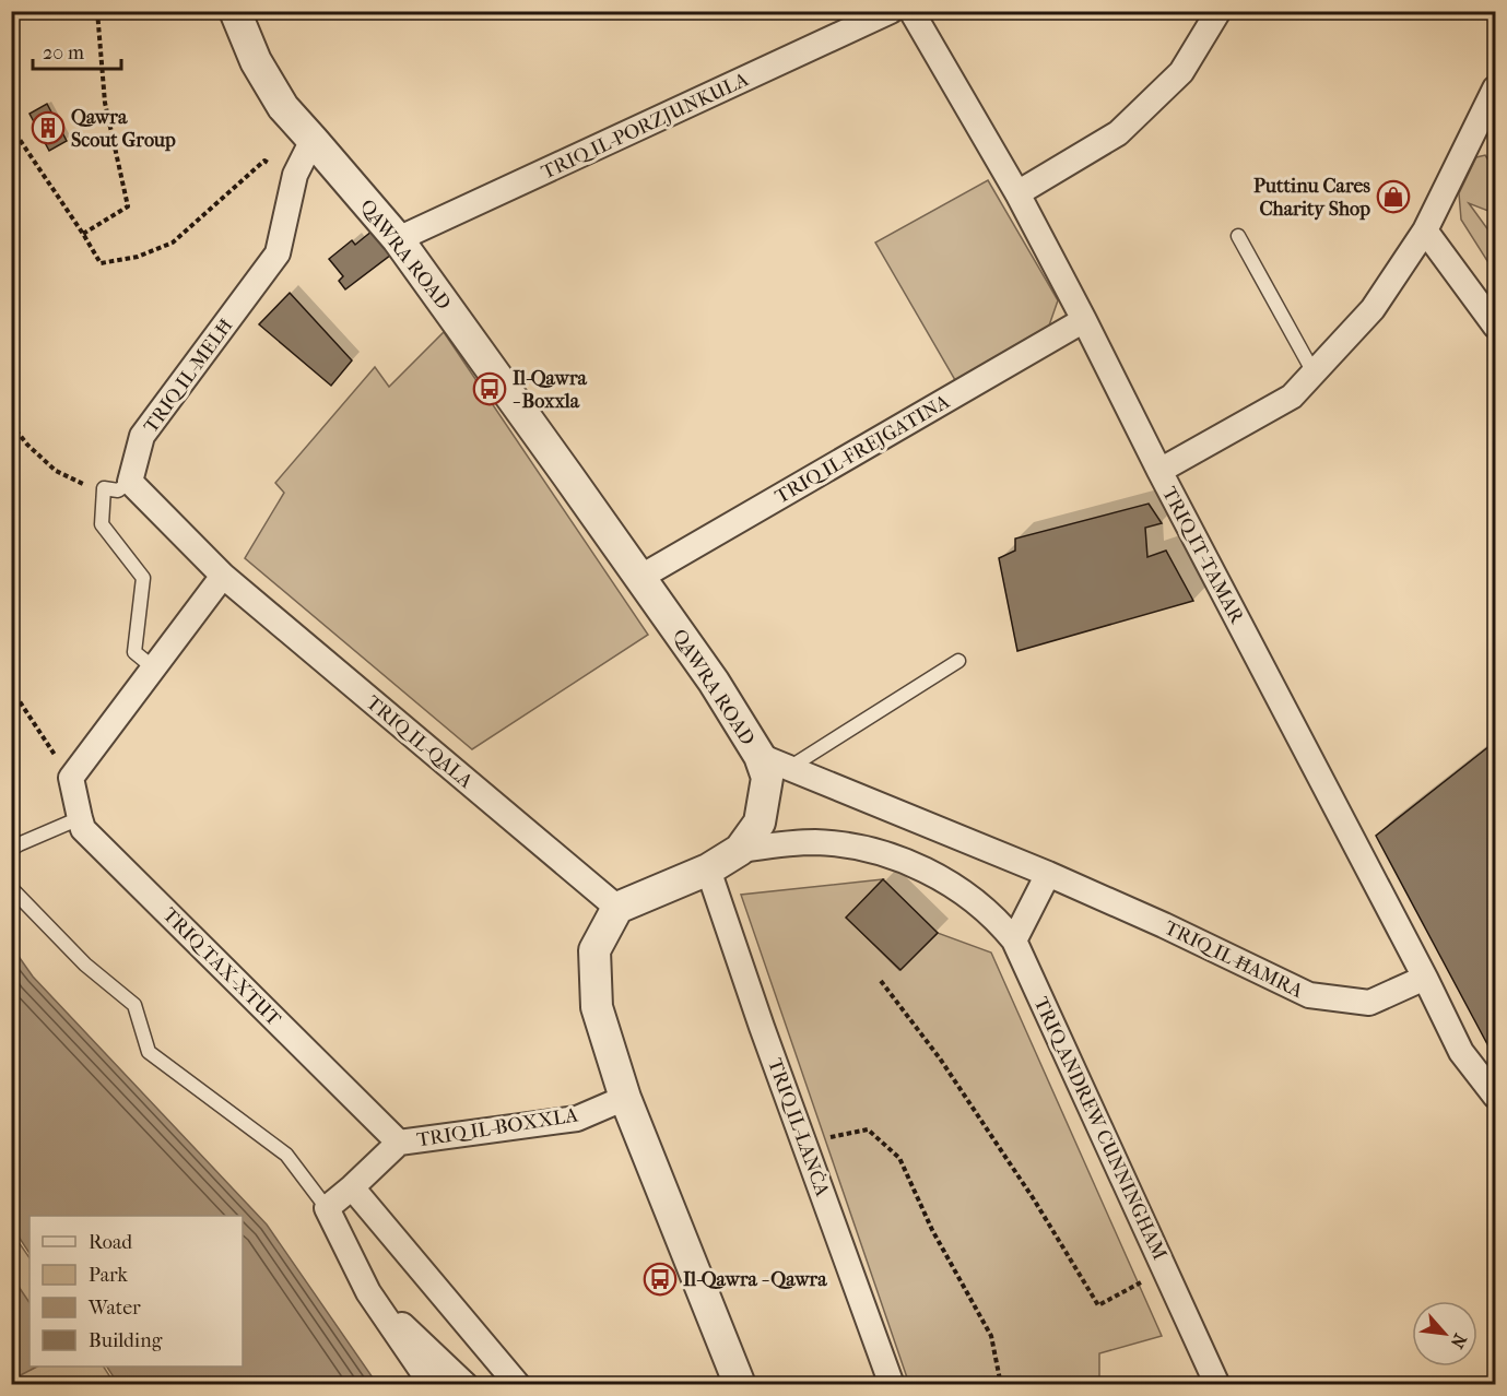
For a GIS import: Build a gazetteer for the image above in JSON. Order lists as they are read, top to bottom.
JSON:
{
  "streets": {
    "street": [
      "TRIQ IL-PORZJUNKULA",
      "QAWRA ROAD",
      "TRIQ IL-MELĦ",
      "TRIQ IL-FREJGATINA",
      "TRIQ IT-TAMAR",
      "TRIQ IL-QALA",
      "TRIQ IL-ĦAMRA",
      "TRIQ TAX-XTUT",
      "TRIQ IL-BOXXLA",
      "TRIQ IL-LANĊA",
      "TRIQ ANDREW CUNNINGHAM"
    ]
  },
  "crossings": [
    ["TRIQ IL-PORZJUNKULA", "QAWRA ROAD"],
    ["QAWRA ROAD", "TRIQ IL-MELĦ"],
    ["QAWRA ROAD", "TRIQ IL-FREJGATINA"],
    ["QAWRA ROAD", "TRIQ IL-QALA"],
    ["QAWRA ROAD", "TRIQ IL-ĦAMRA"],
    ["QAWRA ROAD", "TRIQ IL-LANĊA"],
    ["QAWRA ROAD", "TRIQ ANDREW CUNNINGHAM"],
    ["TRIQ IL-FREJGATINA", "TRIQ IT-TAMAR"],
    ["TRIQ IT-TAMAR", "TRIQ IL-ĦAMRA"],
    ["TRIQ TAX-XTUT", "TRIQ IL-BOXXLA"]
  ],
  "places": {
    "building": ["Qawra Scout Group"],
    "shop": ["Puttinu Cares Charity Shop"],
    "bus stop": ["Il-Qawra - Boxxla", "Il-Qawra - Qawra"]
  },
  "legend": [
    "Road",
    "Park",
    "Water",
    "Building"
  ],
  "scale_bar": "20 m",
  "north": "bottom right"
}
